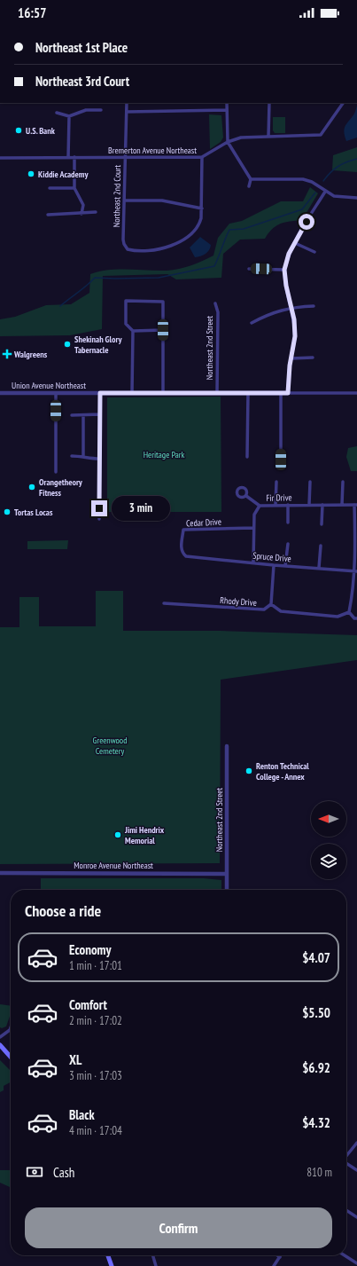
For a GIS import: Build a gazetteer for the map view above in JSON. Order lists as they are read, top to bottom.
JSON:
{
  "streets": {
    "street": [
      "Bremerton Avenue Northeast",
      "Northeast 2nd Court",
      "Northeast 2nd Street",
      "Union Avenue Northeast",
      "Fir Drive",
      "Cedar Drive",
      "Spruce Drive",
      "Rhody Drive",
      "Monroe Avenue Northeast"
    ]
  },
  "crossings": [
    ["Bremerton Avenue Northeast", "Northeast 2nd Court"],
    ["Northeast 2nd Street", "Union Avenue Northeast"],
    ["Northeast 2nd Street", "Monroe Avenue Northeast"],
    ["Fir Drive", "Cedar Drive"],
    ["Fir Drive", "Spruce Drive"],
    ["Cedar Drive", "Spruce Drive"]
  ],
  "parks": ["Heritage Park", "Greenwood Cemetery"],
  "places": {
    "other": [
      "U.S. Bank",
      "Kiddie Academy",
      "Shekinah Glory Tabernacle",
      "Orangetheory Fitness",
      "Tortas Locas",
      "Renton Technical College - Annex",
      "Jimi Hendrix Memorial"
    ],
    "health": ["Walgreens"]
  },
  "north": "left",
  "page": {
    "status": "16:57",
    "banner": ["Northeast 1st Place", "Northeast 3rd Court"],
    "bubble": "3 min",
    "heading": "Choose a ride",
    "list": [
      {
        "name": "Economy",
        "note": "1 min · 17:01",
        "value": "$4.07"
      },
      {
        "name": "Comfort",
        "note": "2 min · 17:02",
        "value": "$5.50"
      },
      {
        "name": "XL",
        "note": "3 min · 17:03",
        "value": "$6.92"
      },
      {
        "name": "Black",
        "note": "4 min · 17:04",
        "value": "$4.32"
      }
    ],
    "pay": ["Cash", "810 m"],
    "buttons": "Confirm"
  }
}
